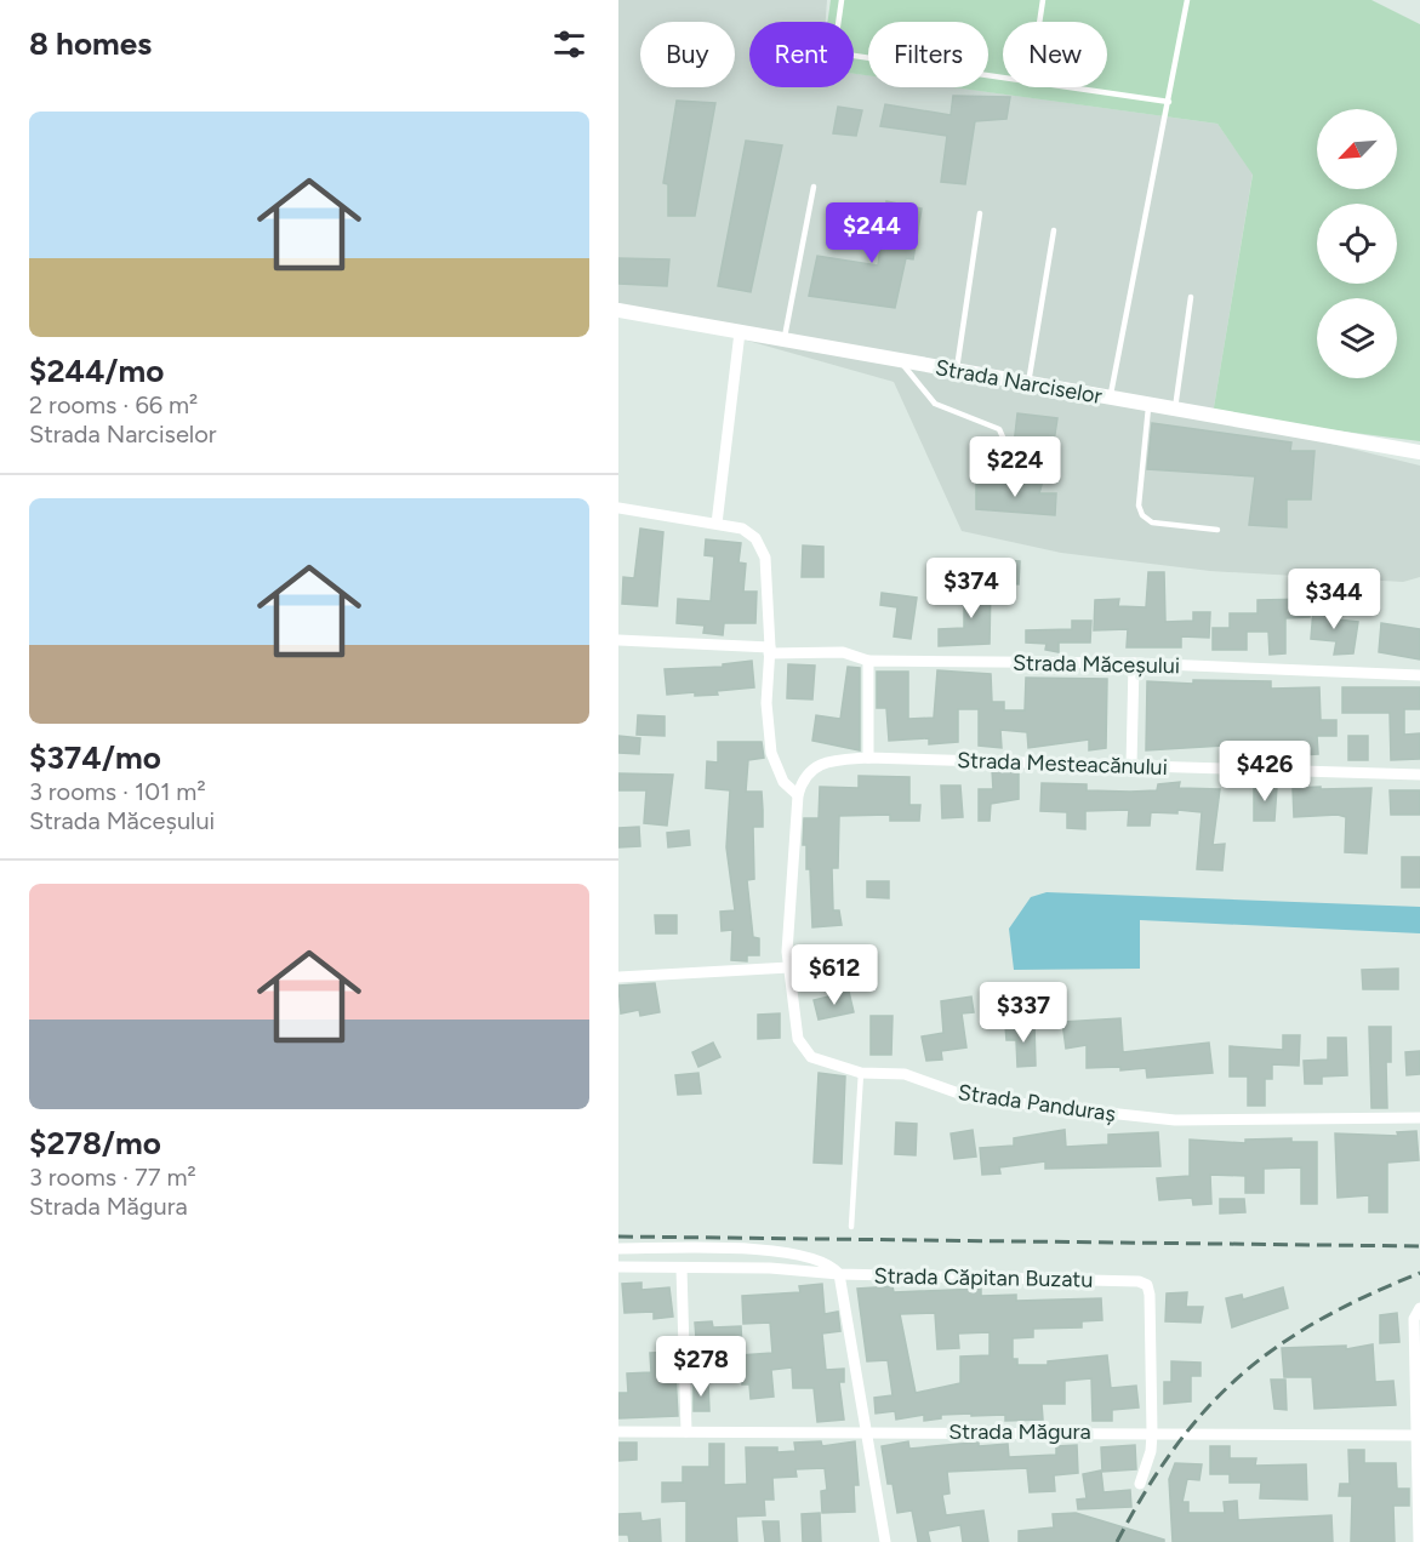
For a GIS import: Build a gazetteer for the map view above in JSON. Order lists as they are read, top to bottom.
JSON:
{
  "streets": {
    "main road": ["Strada Narciselor"],
    "street": [
      "Strada Măceșului",
      "Strada Mesteacănului",
      "Strada Panduraș",
      "Strada Căpitan Buzatu",
      "Strada Măgura"
    ]
  },
  "crossings": [
    ["Strada Mesteacănului", "Strada Panduraș"],
    ["Strada Căpitan Buzatu", "Strada Măgura"]
  ],
  "north": "bottom left",
  "page": {
    "heading": "8 homes",
    "chip": [
      "Buy",
      "Rent",
      "Filters",
      "New"
    ],
    "list": [
      {
        "name": "$244/mo",
        "note": "2 rooms · 66 m² · Strada Narciselor"
      },
      {
        "name": "$374/mo",
        "note": "3 rooms · 101 m² · Strada Măceșului"
      },
      {
        "name": "$278/mo",
        "note": "3 rooms · 77 m² · Strada Măgura"
      }
    ],
    "price": [
      "$244",
      "$224",
      "$374",
      "$344",
      "$426",
      "$612",
      "$337",
      "$278"
    ]
  }
}
